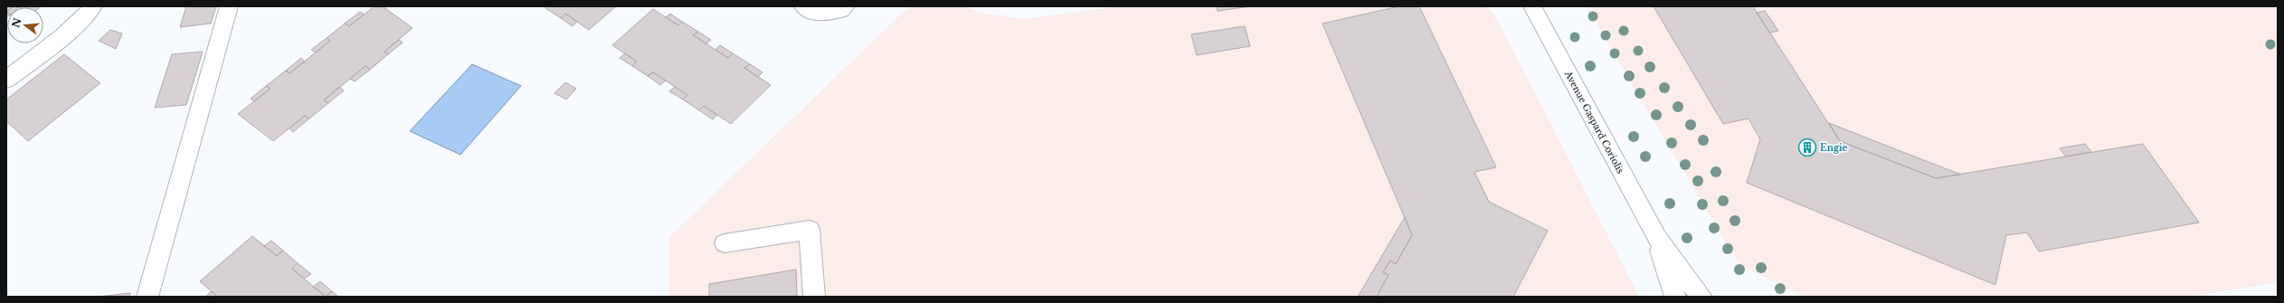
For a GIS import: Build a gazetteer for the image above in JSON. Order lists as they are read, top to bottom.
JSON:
{
  "streets": {
    "street": ["Avenue Gaspard Coriolis"]
  },
  "places": {
    "building": ["Engie"]
  },
  "north": "left"
}
